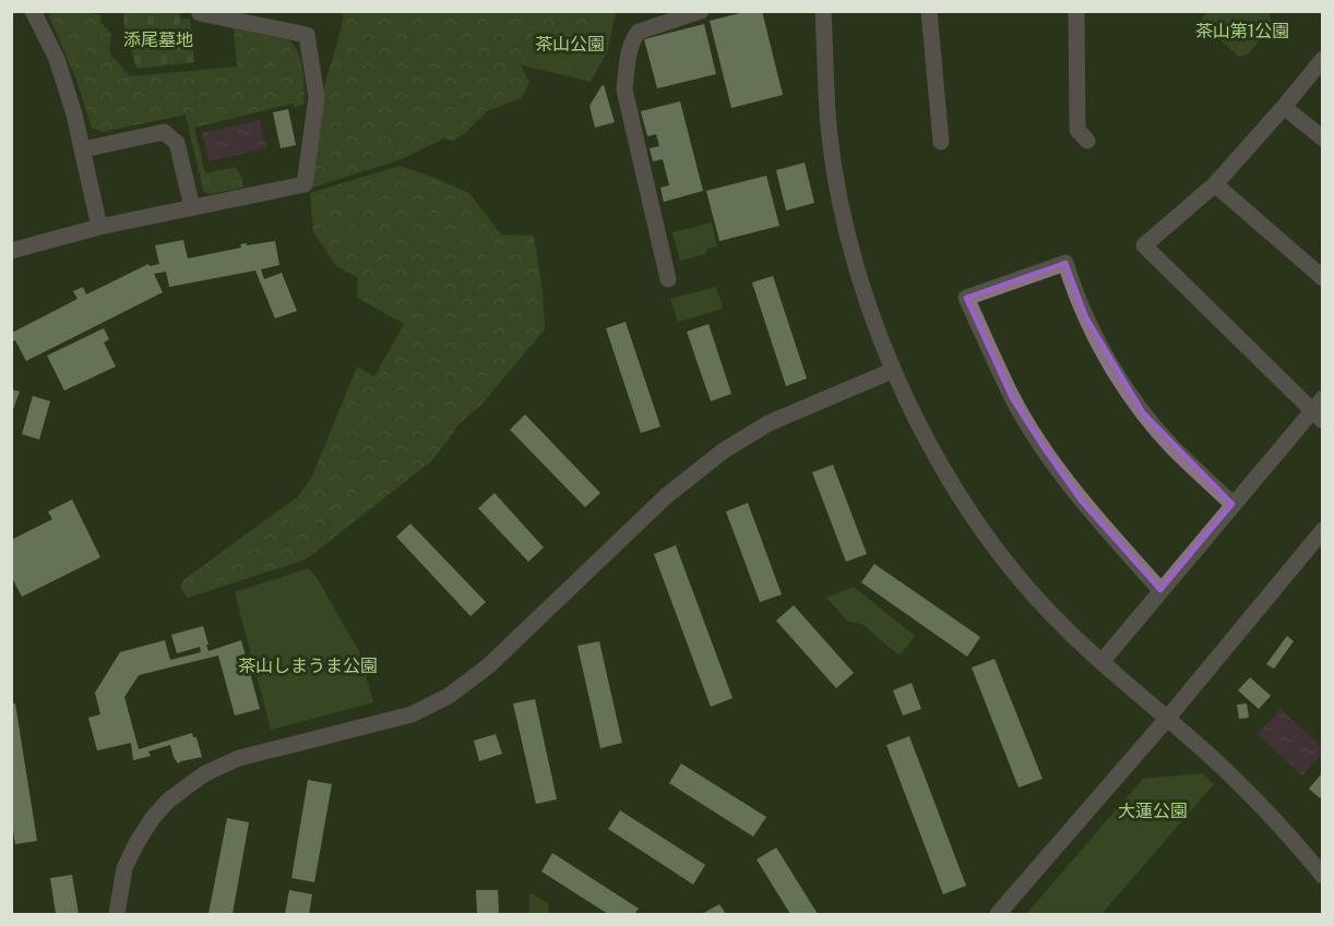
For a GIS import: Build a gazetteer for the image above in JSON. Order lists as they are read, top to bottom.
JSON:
{
  "parks": [
    "茶山第1公園",
    "添尾墓地",
    "茶山公園",
    "茶山しまうま公園",
    "大蓮公園"
  ]
}
